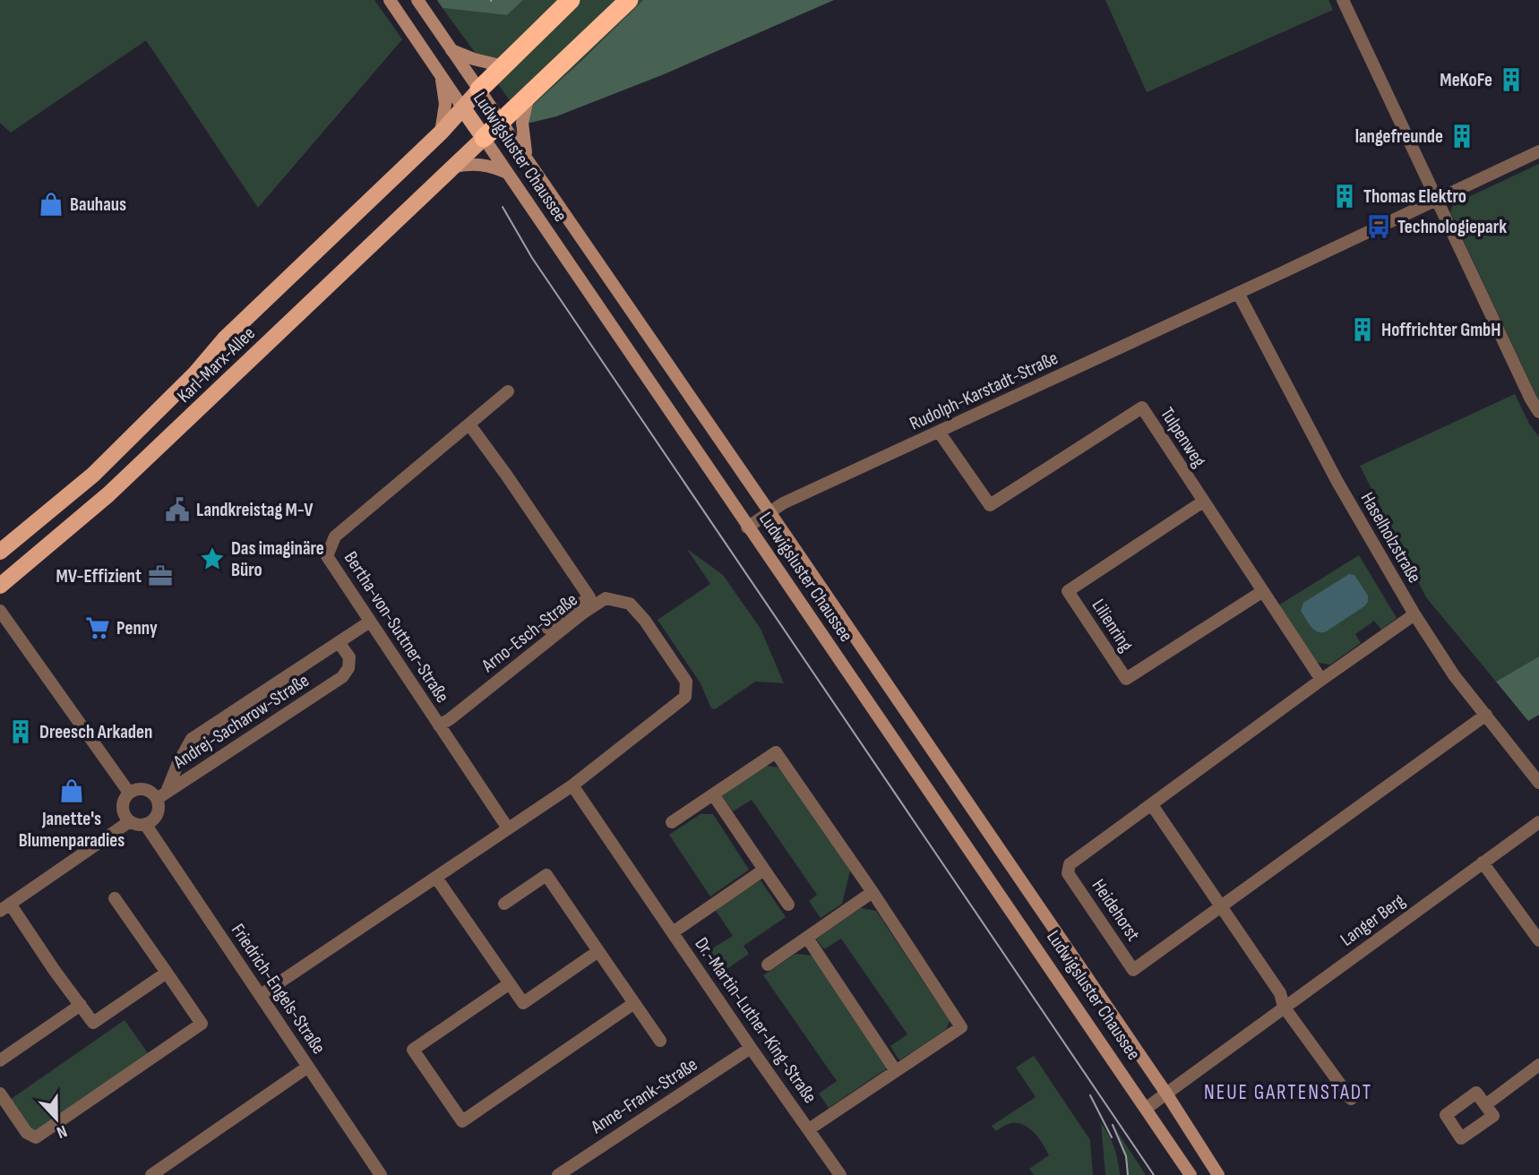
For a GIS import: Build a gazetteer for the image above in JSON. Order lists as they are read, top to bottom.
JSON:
{
  "streets": {
    "main road": ["Ludwigsluster Chaussee", "Karl-Marx-Allee"],
    "street": [
      "Rudolph-Karstadt-Straße",
      "Tulpenweg",
      "Haselholzstraße",
      "Lilienring",
      "Bertha-von-Suttner-Straße",
      "Arno-Esch-Straße",
      "Andrej-Sacharow-Straße",
      "Heidehorst",
      "Langer Berg",
      "Friedrich-Engels-Straße",
      "Dr.-Martin-Luther-King-Straße",
      "Anne-Frank-Straße"
    ]
  },
  "crossings": [
    ["Ludwigsluster Chaussee", "Karl-Marx-Allee"],
    ["Ludwigsluster Chaussee", "Rudolph-Karstadt-Straße"],
    ["Ludwigsluster Chaussee", "Langer Berg"],
    ["Rudolph-Karstadt-Straße", "Tulpenweg"],
    ["Rudolph-Karstadt-Straße", "Haselholzstraße"],
    ["Tulpenweg", "Lilienring"],
    ["Tulpenweg", "Heidehorst"],
    ["Haselholzstraße", "Heidehorst"],
    ["Bertha-von-Suttner-Straße", "Arno-Esch-Straße"],
    ["Bertha-von-Suttner-Straße", "Andrej-Sacharow-Straße"],
    ["Arno-Esch-Straße", "Friedrich-Engels-Straße"],
    ["Arno-Esch-Straße", "Dr.-Martin-Luther-King-Straße"],
    ["Andrej-Sacharow-Straße", "Friedrich-Engels-Straße"],
    ["Dr.-Martin-Luther-King-Straße", "Anne-Frank-Straße"]
  ],
  "districts": ["NEUE GARTENSTADT"],
  "places": {
    "building": [
      "MeKoFe",
      "langefreunde",
      "Thomas Elektro",
      "Hoffrichter GmbH",
      "Dreesch Arkaden"
    ],
    "shop": ["Bauhaus", "Janette's Blumenparadies"],
    "bus stop": ["Technologiepark"],
    "public building": ["Landkreistag M-V"],
    "place": ["Das imaginäre Büro"],
    "office": ["MV-Effizient"],
    "supermarket": ["Penny"]
  },
  "north": "bottom"
}
